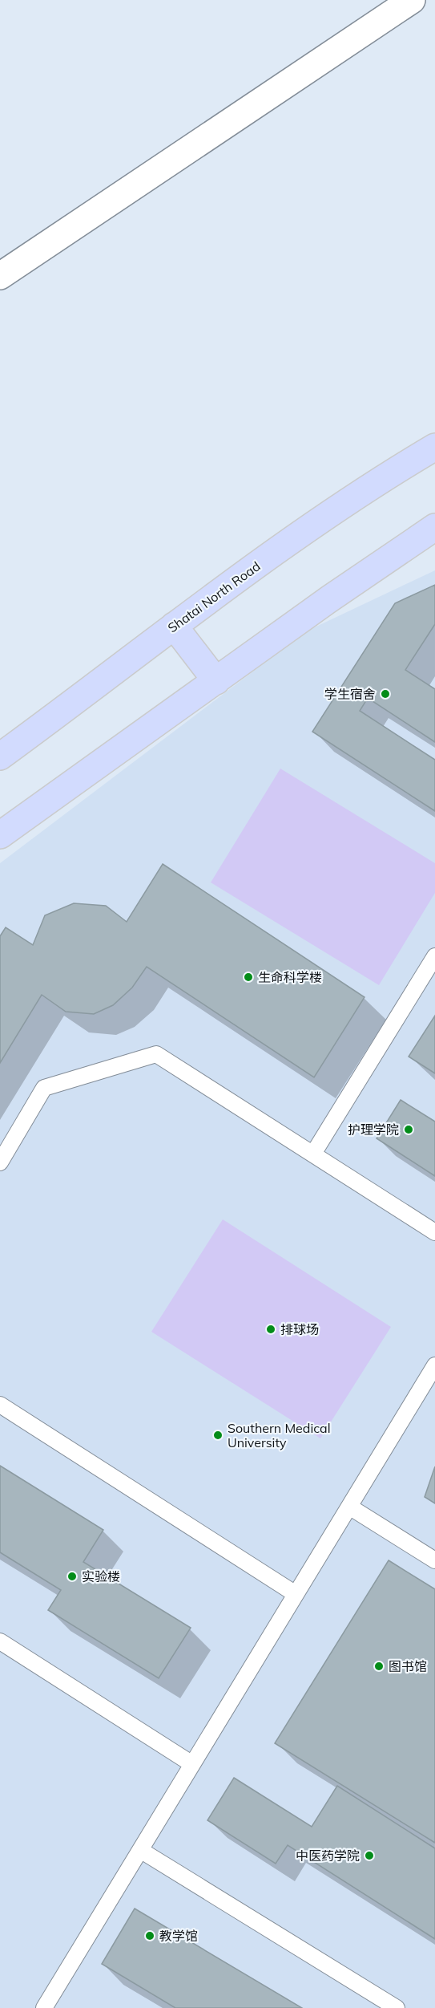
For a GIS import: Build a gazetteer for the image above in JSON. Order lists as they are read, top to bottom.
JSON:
{
  "streets": {
    "main road": ["Shatai North Road"]
  },
  "places": [
    "学生宿舍",
    "生命科学楼",
    "护理学院",
    "排球场",
    "Southern Medical University",
    "实验楼",
    "图书馆",
    "中医药学院",
    "教学馆"
  ]
}
